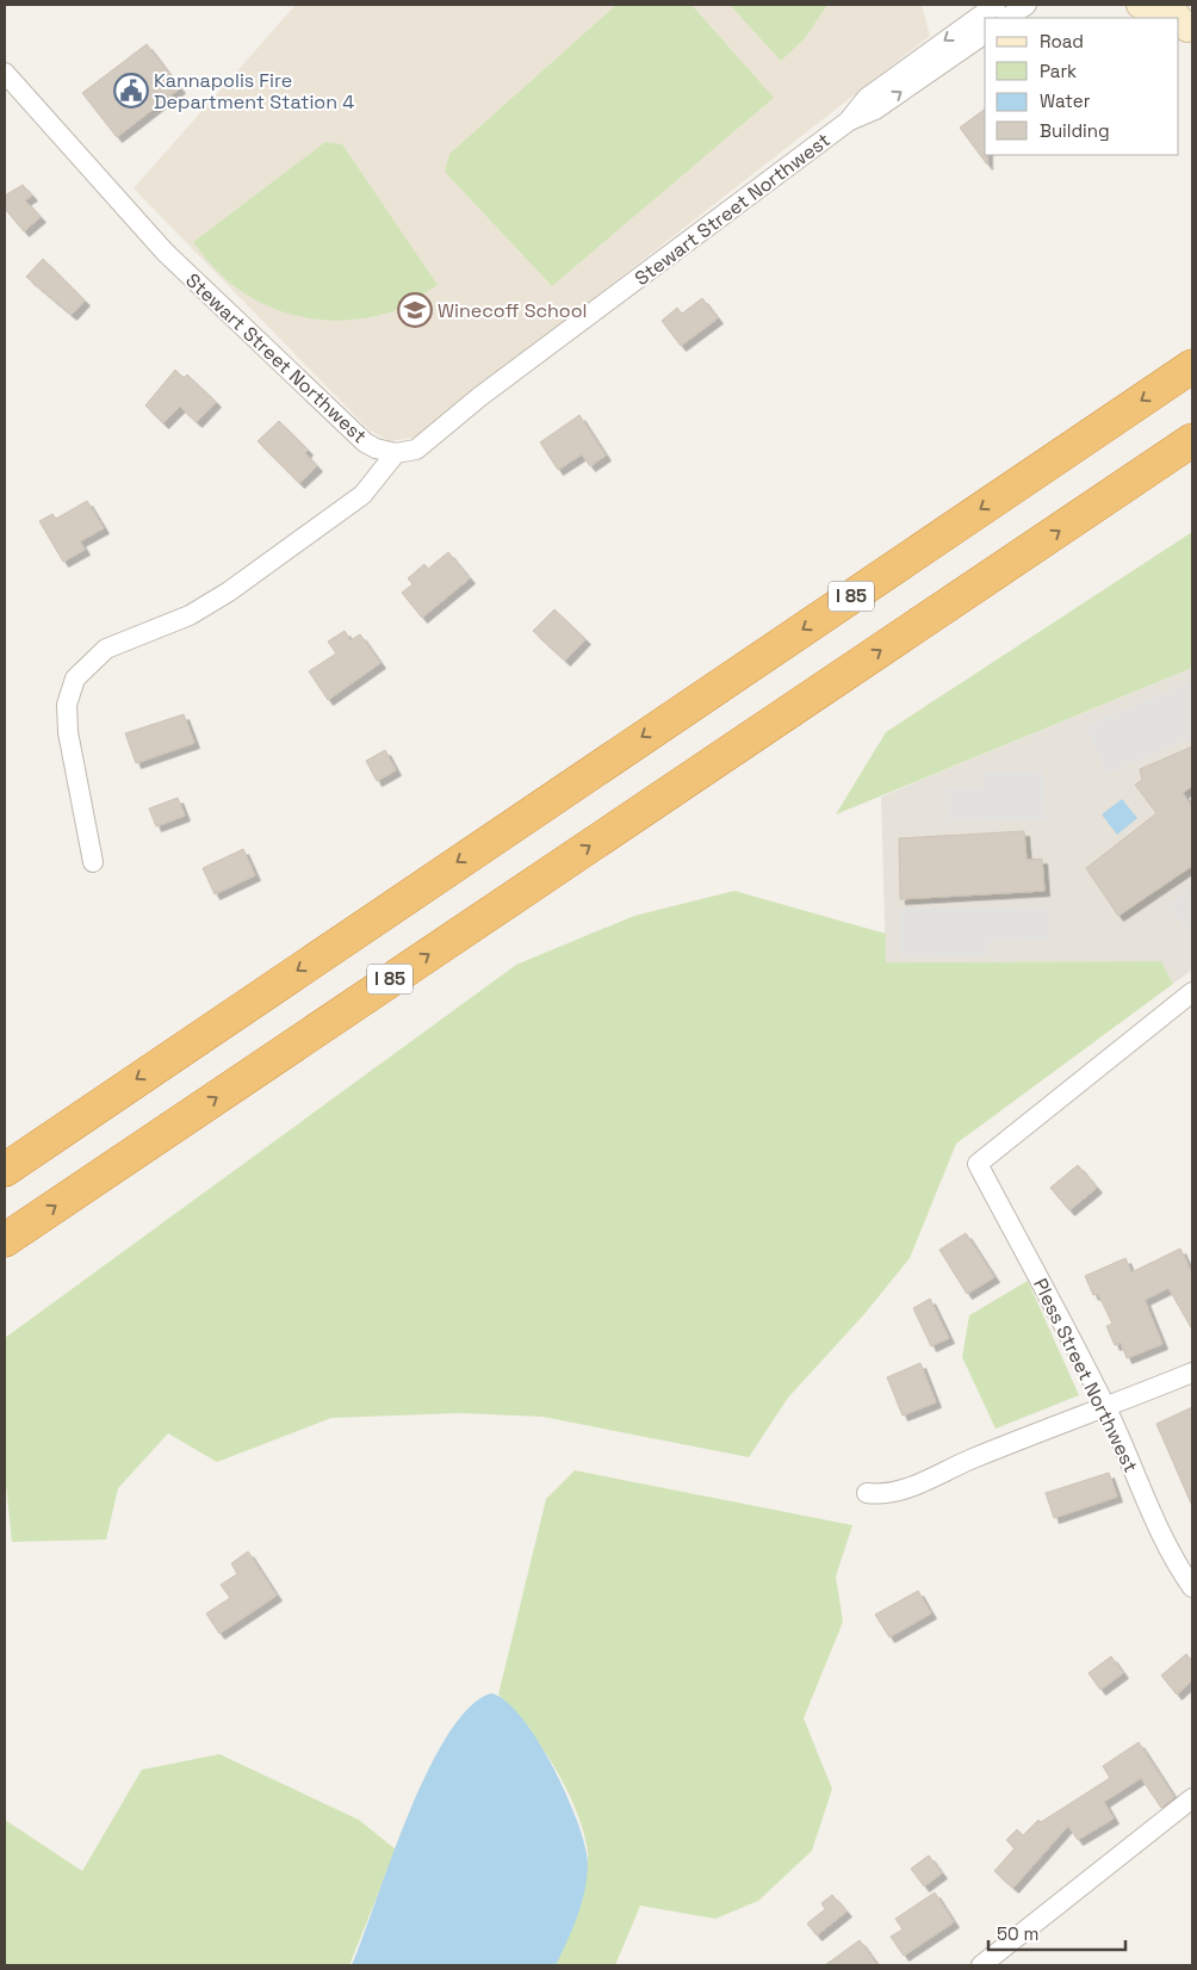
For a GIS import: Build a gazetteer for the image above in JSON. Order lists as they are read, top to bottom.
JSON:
{
  "streets": {
    "highway": ["I 85"],
    "street": ["Stewart Street Northwest", "Pless Street Northwest"]
  },
  "places": {
    "public building": ["Kannapolis Fire Department Station 4"],
    "school or university": ["Winecoff School"]
  },
  "legend": [
    "Road",
    "Park",
    "Water",
    "Building"
  ],
  "scale_bar": "50 m"
}
